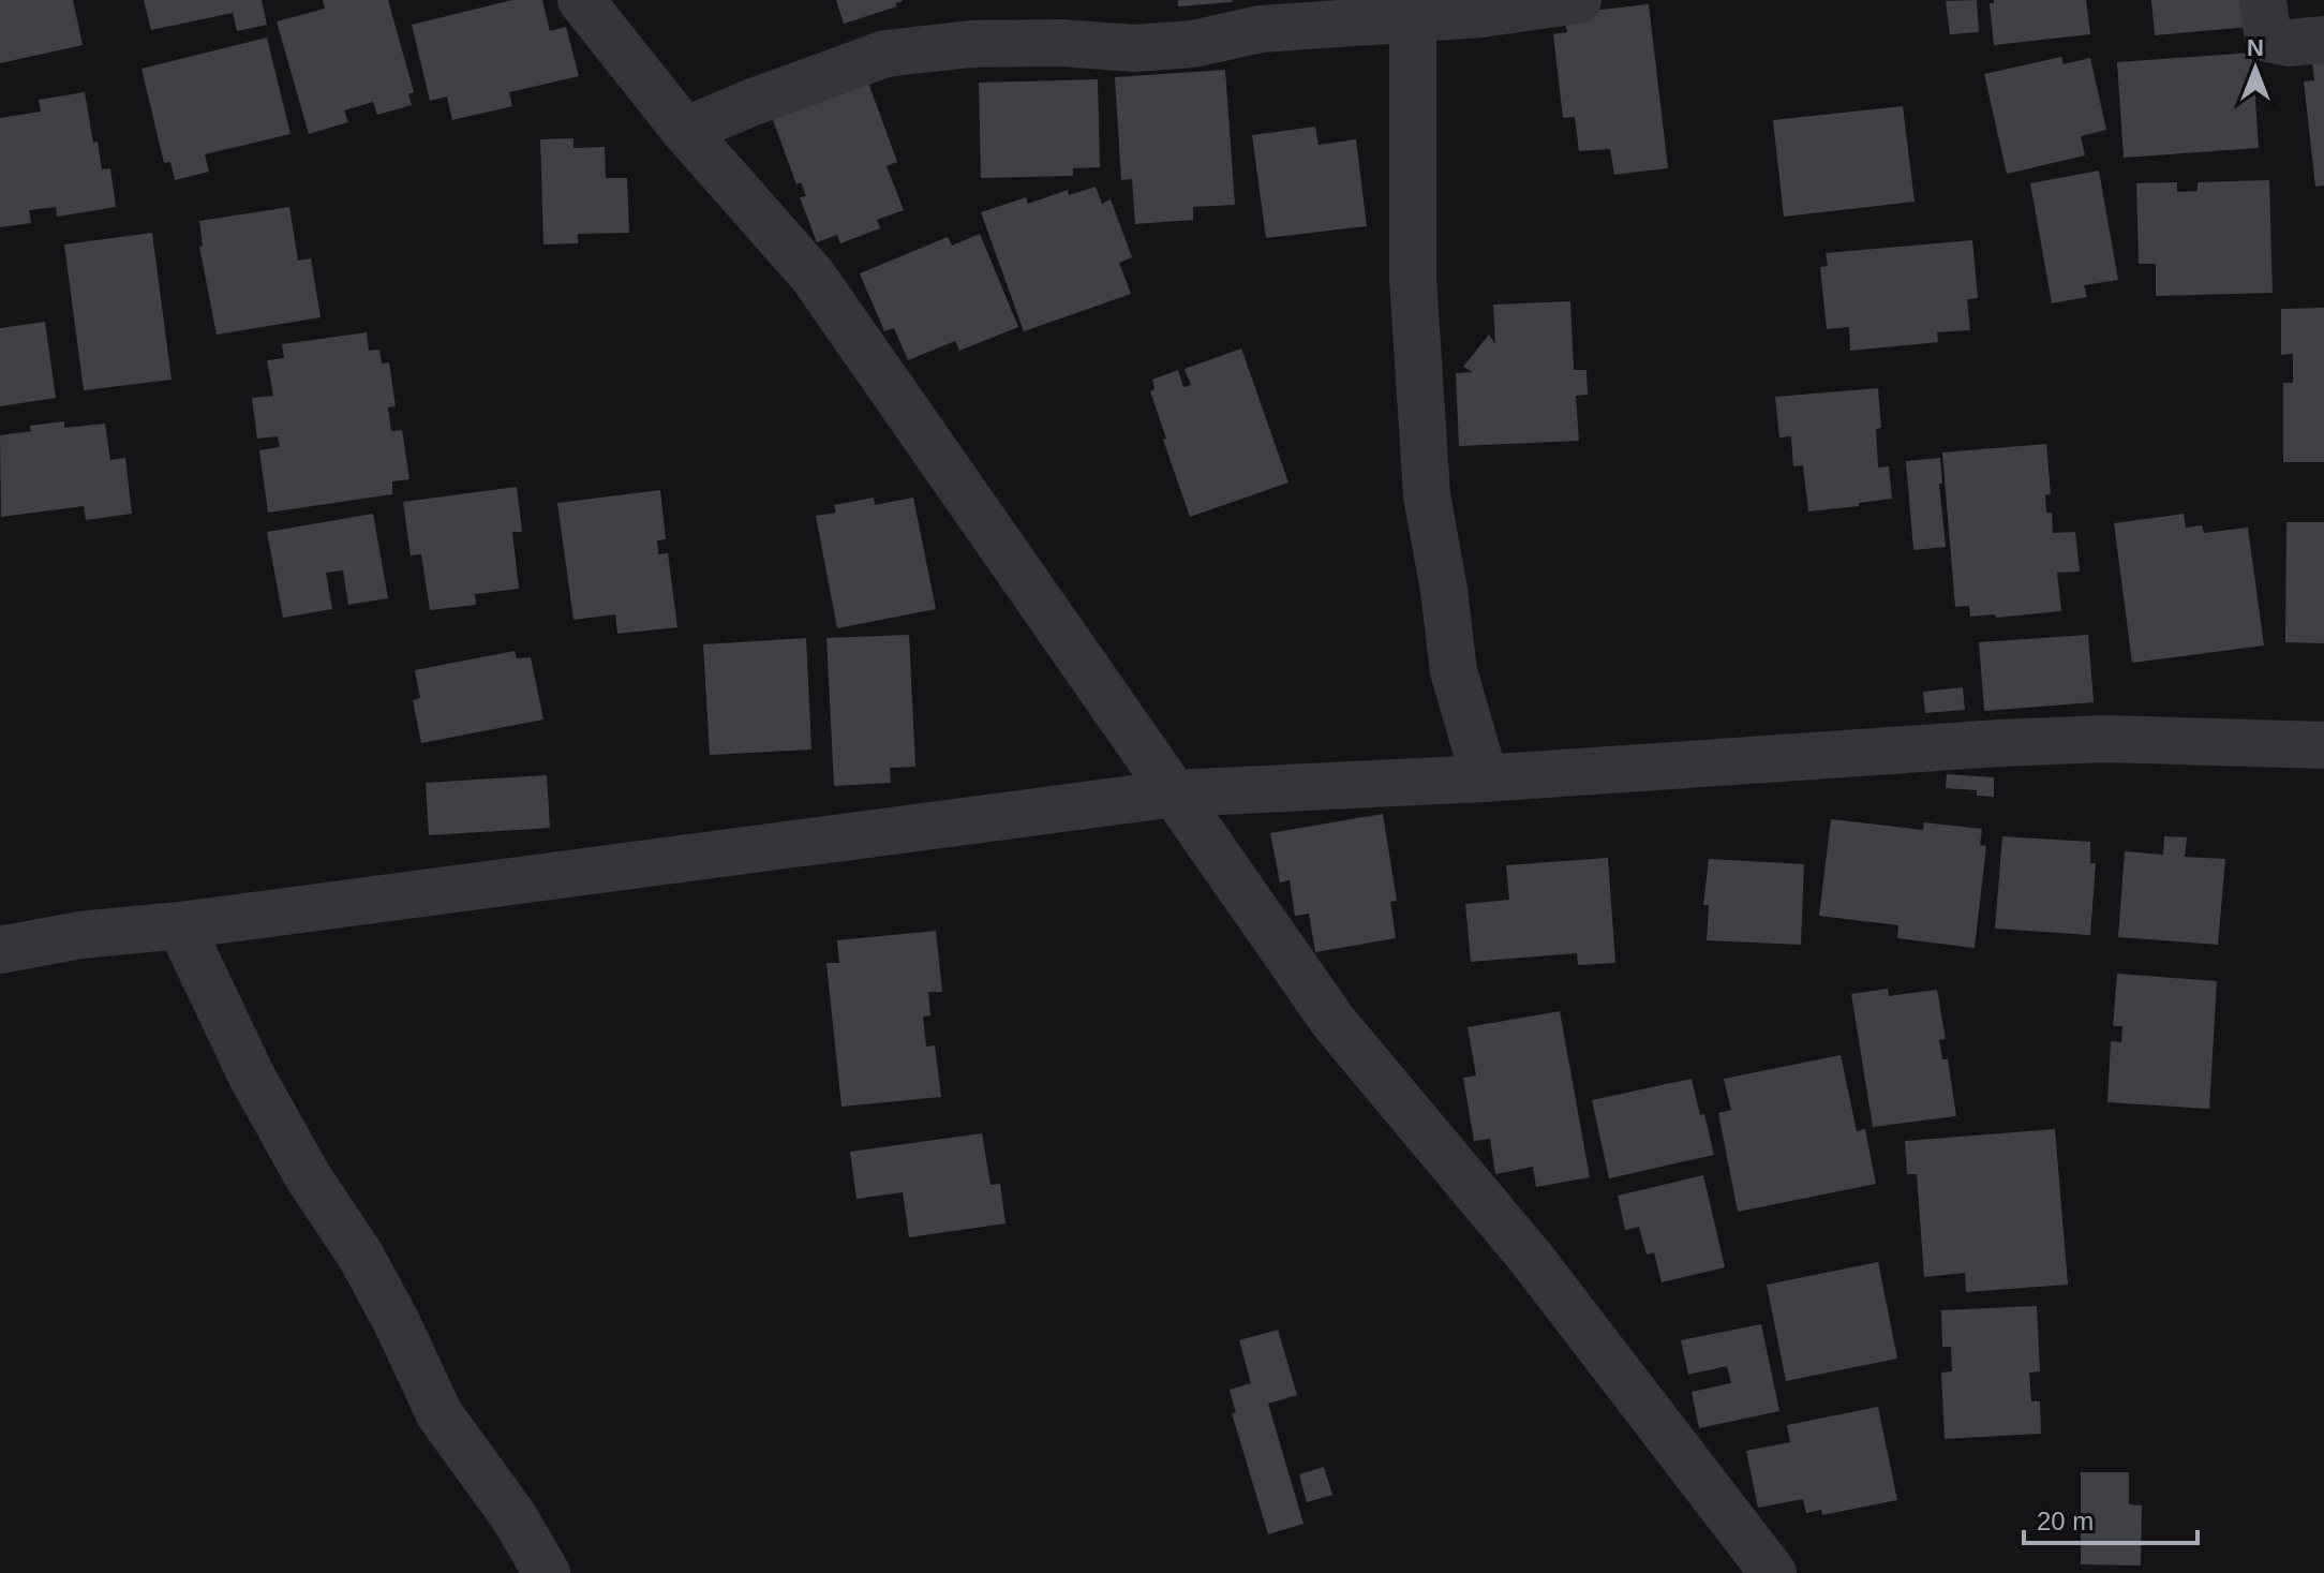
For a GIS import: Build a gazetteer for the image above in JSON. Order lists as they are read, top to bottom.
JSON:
{
  "scale_bar": "20 m",
  "north": "top"
}
